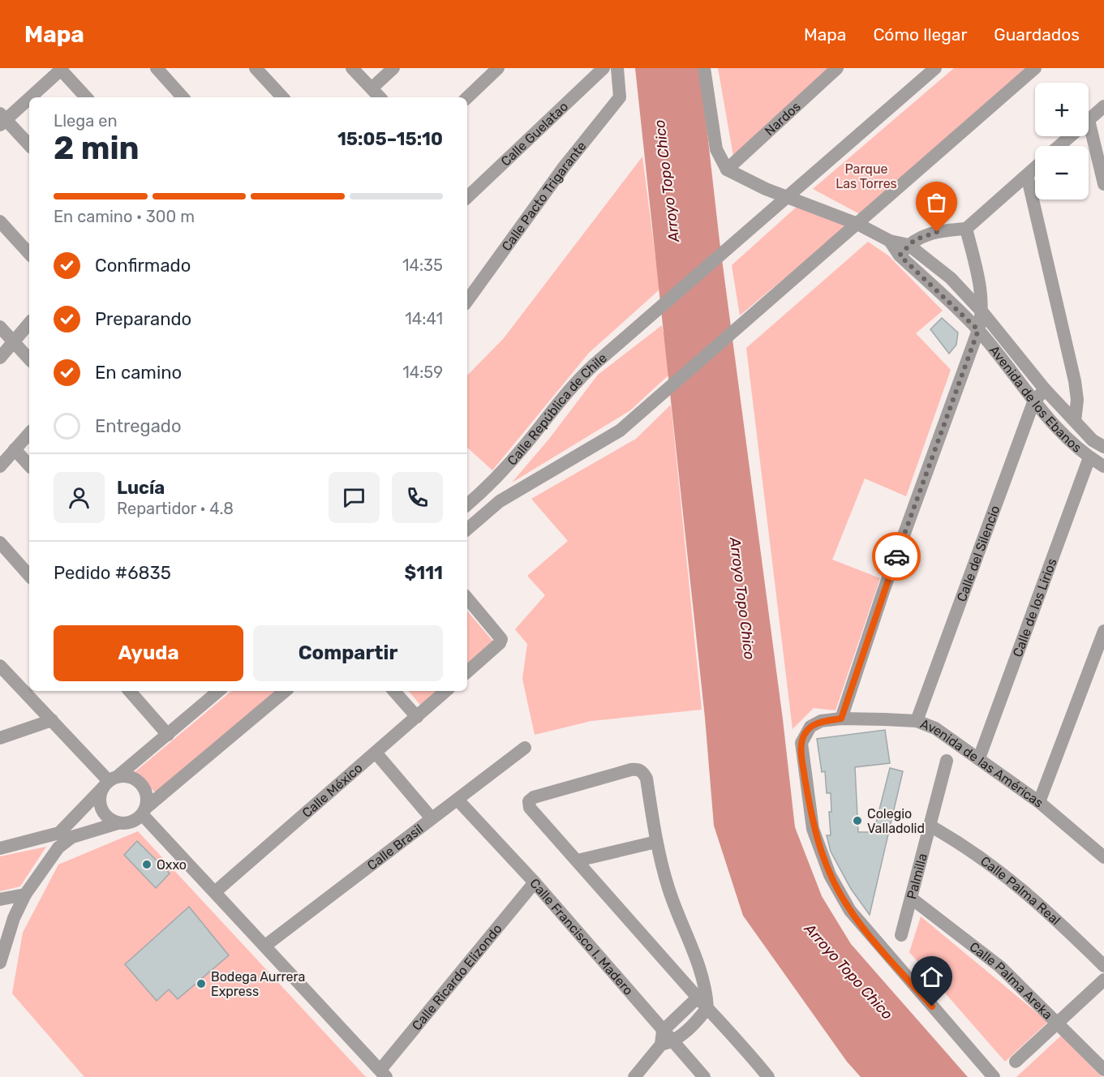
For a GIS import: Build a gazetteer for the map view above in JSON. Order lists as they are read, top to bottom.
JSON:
{
  "streets": {
    "street": [
      "Nardos",
      "Calle Guelatao",
      "Calle Pacto Trigarante",
      "Avenida de los Ebanos",
      "Calle República de Chile",
      "Calle del Silencio",
      "Calle de los Lirios",
      "Avenida de las Américas",
      "Calle México",
      "Calle Brasil",
      "Palmilla",
      "Calle Palma Real",
      "Calle Francisco I. Madero",
      "Calle Ricardo Elizondo",
      "Calle Palma Areka"
    ]
  },
  "crossings": [
    ["Avenida de los Ebanos", "Calle del Silencio"],
    ["Avenida de los Ebanos", "Calle de los Lirios"],
    ["Calle del Silencio", "Avenida de las Américas"],
    ["Calle de los Lirios", "Avenida de las Américas"],
    ["Calle Brasil", "Calle Francisco I. Madero"],
    ["Palmilla", "Calle Palma Real"],
    ["Palmilla", "Calle Palma Areka"],
    ["Calle Francisco I. Madero", "Calle Ricardo Elizondo"]
  ],
  "water": ["Arroyo Topo Chico"],
  "parks": ["Parque Las Torres"],
  "places": ["Colegio Valladolid", "Oxxo", "Bodega Aurrera Express"],
  "page": {
    "header": "Mapa",
    "nav": ["Mapa", "Cómo llegar", "Guardados"],
    "map_buttons": ["+", "−"],
    "heading": ["2 min", "Llega en", "15:05–15:10"],
    "panel": [
      "Lucía",
      "Repartidor · 4.8",
      "Pedido #6835",
      "$111"
    ],
    "bar": "En camino · 300 m",
    "list": [
      ["Confirmado", "14:35"],
      ["Preparando", "14:41"],
      ["En camino", "14:59"],
      "Entregado"
    ],
    "buttons": ["Ayuda", "Compartir"]
  }
}
